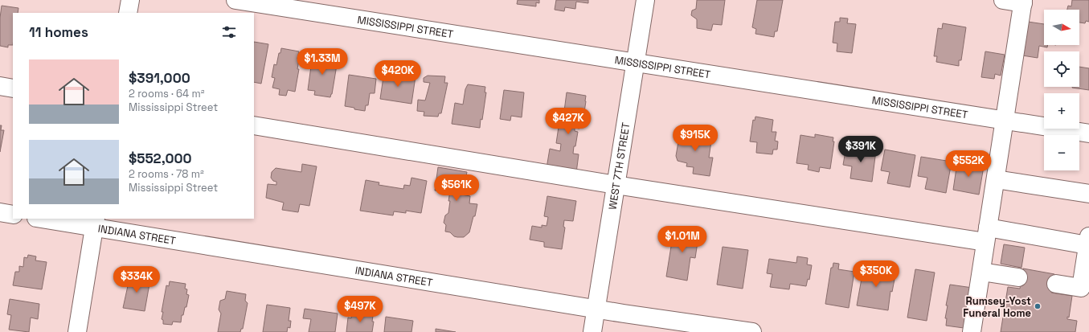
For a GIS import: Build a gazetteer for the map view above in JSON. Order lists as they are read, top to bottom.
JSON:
{
  "streets": {
    "street": ["MISSISSIPPI STREET", "WEST 7TH STREET", "INDIANA STREET"]
  },
  "crossings": [
    ["MISSISSIPPI STREET", "WEST 7TH STREET"],
    ["WEST 7TH STREET", "INDIANA STREET"]
  ],
  "places": ["Rumsey-Yost Funeral Home"],
  "north": "right",
  "page": {
    "map_buttons": ["+", "−"],
    "heading": "11 homes",
    "price": [
      "$1.33M",
      "$420K",
      "$427K",
      "$915K",
      "$391K",
      "$552K",
      "$561K",
      "$1.01M",
      "$350K",
      "$334K",
      "$497K"
    ],
    "list": [
      {
        "name": "$391,000",
        "note": "2 rooms · 64 m² · Mississippi Street"
      },
      {
        "name": "$552,000",
        "note": "2 rooms · 78 m² · Mississippi Street"
      }
    ]
  }
}
